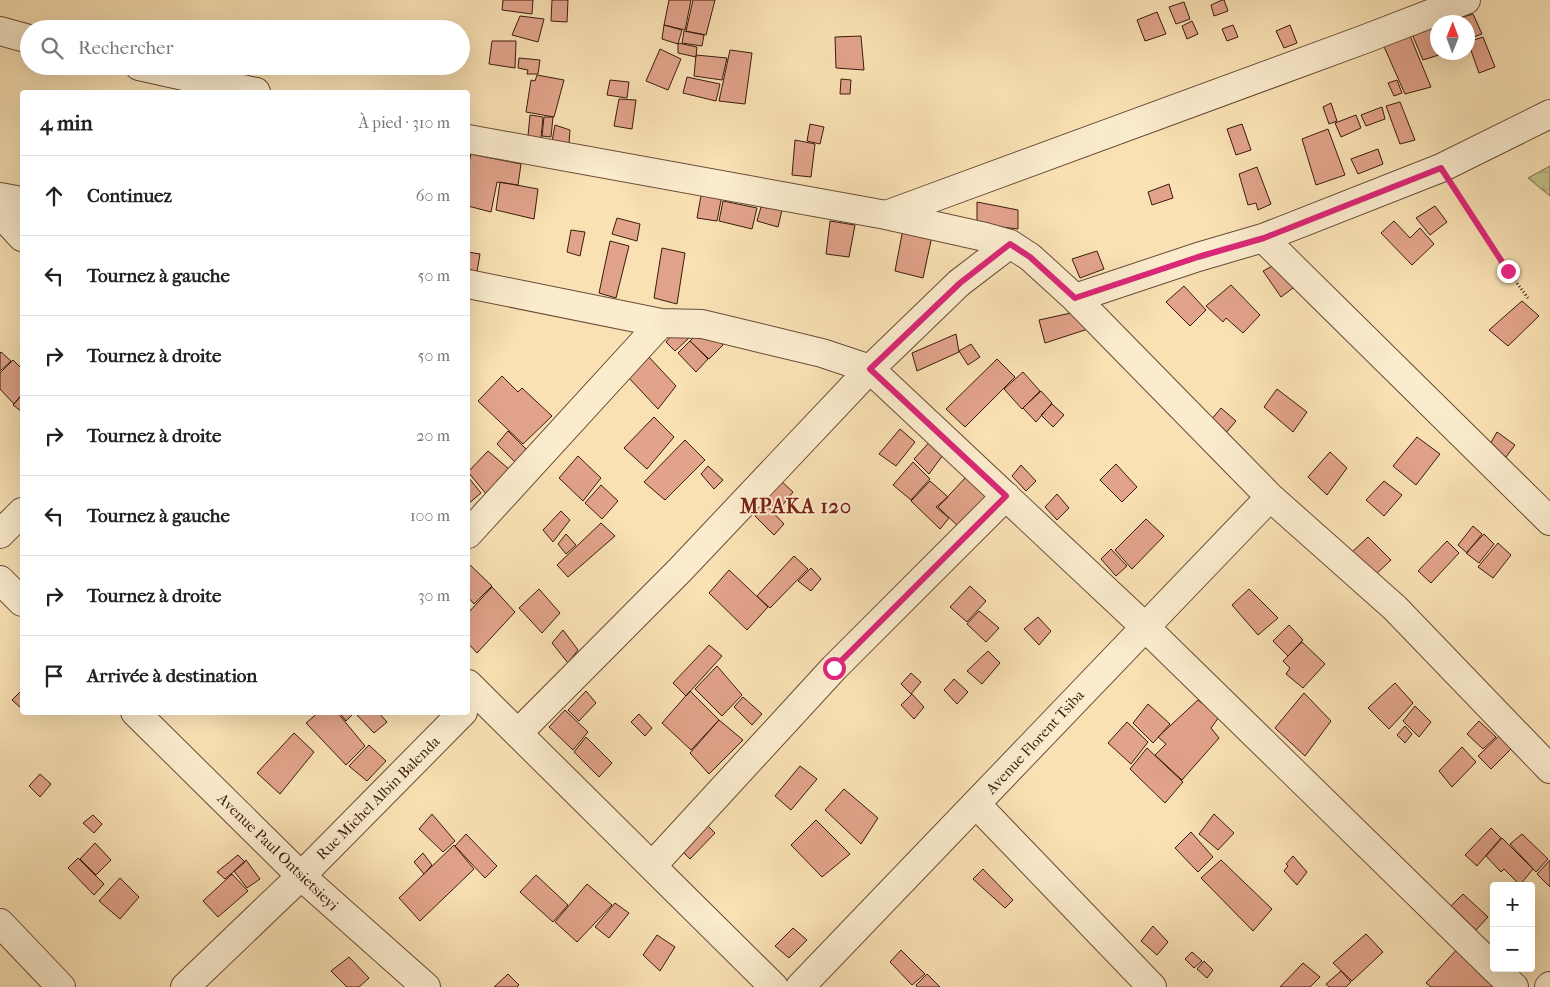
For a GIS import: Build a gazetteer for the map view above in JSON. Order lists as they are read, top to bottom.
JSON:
{
  "streets": {
    "street": ["Avenue Florent Tsiba", "Rue Michel Albin Balenda", "Avenue Paul Ontsietsieyi"]
  },
  "crossings": [
    ["Rue Michel Albin Balenda", "Avenue Paul Ontsietsieyi"]
  ],
  "districts": ["MPAKA 120"],
  "north": "top",
  "page": {
    "search": "Rechercher",
    "heading": ["4 min", "À pied · 310 m"],
    "list": [
      ["Continuez", "60 m"],
      ["Tournez à gauche", "50 m"],
      ["Tournez à droite", "50 m"],
      ["Tournez à droite", "20 m"],
      ["Tournez à gauche", "100 m"],
      ["Tournez à droite", "30 m"],
      "Arrivée à destination"
    ],
    "map_buttons": ["+", "−"]
  }
}
